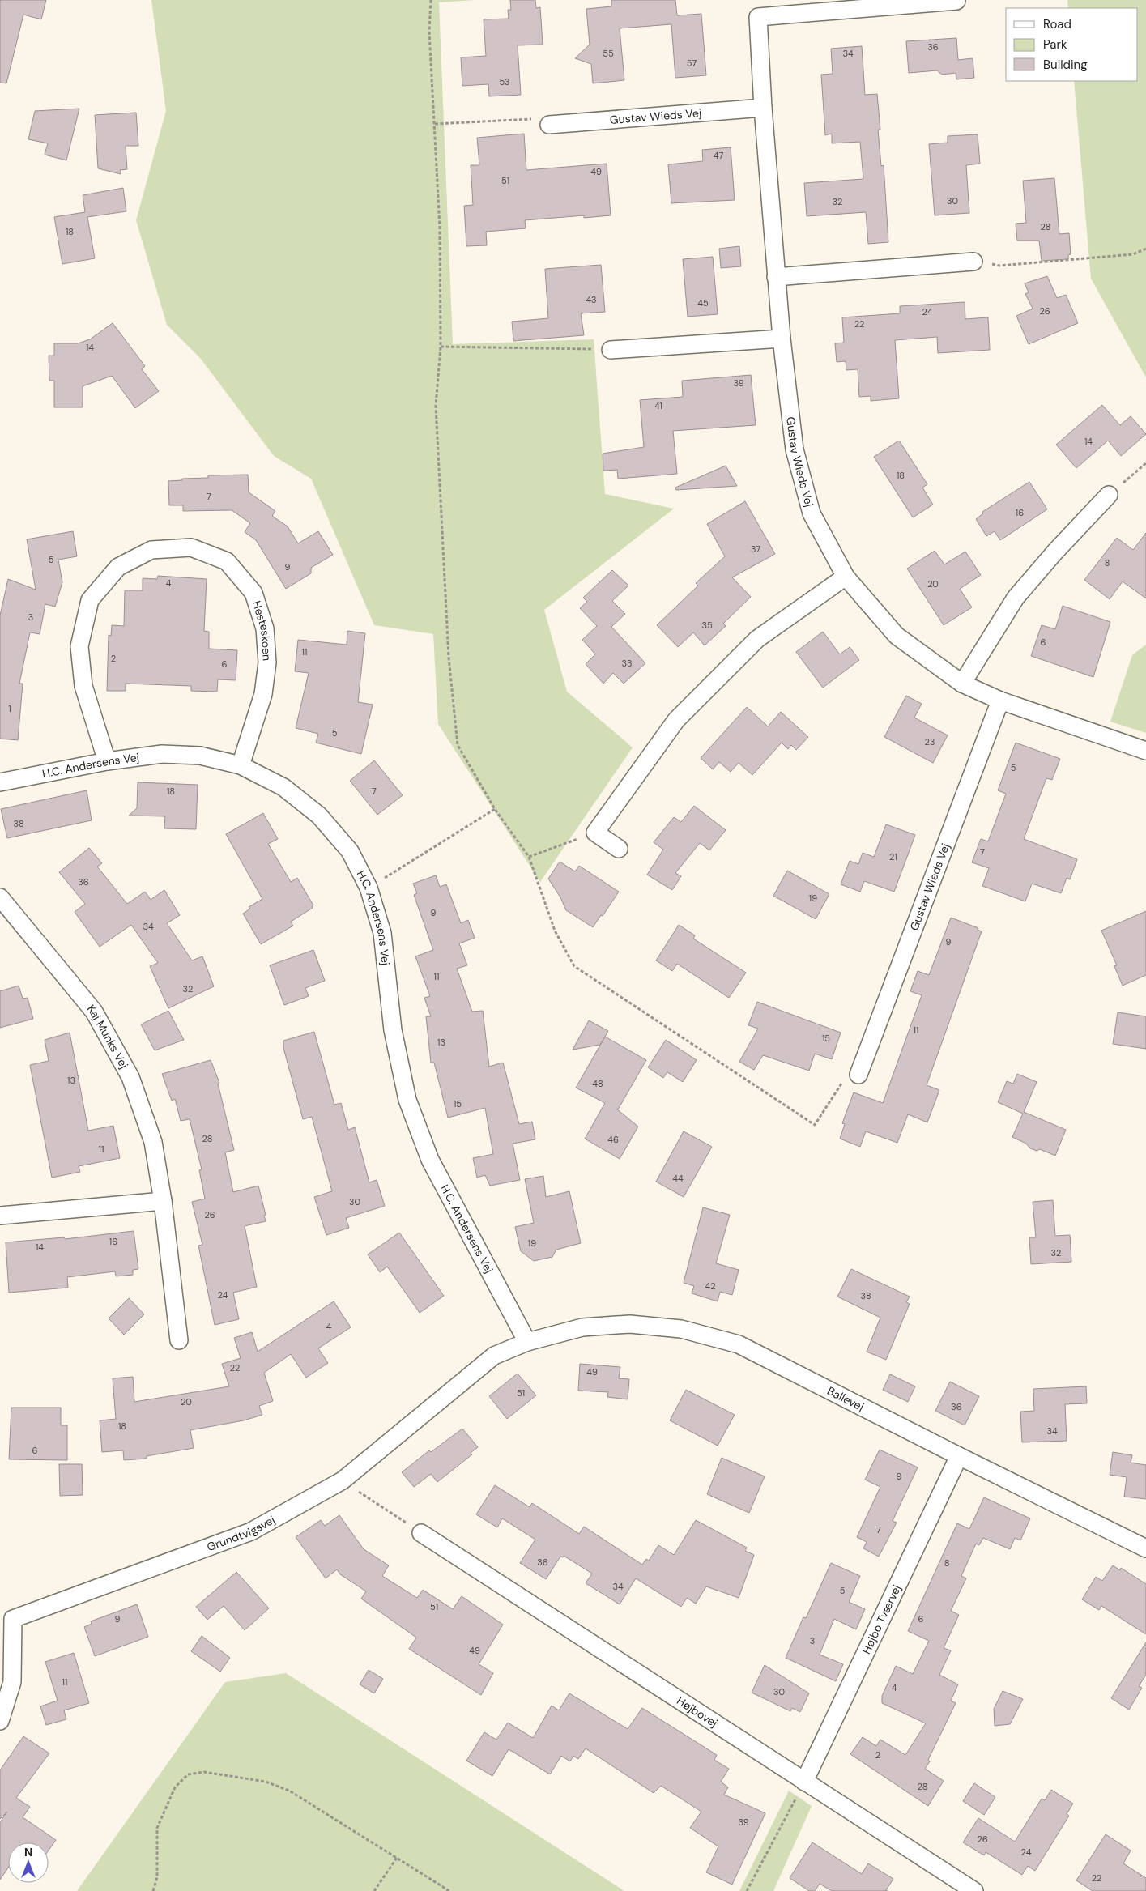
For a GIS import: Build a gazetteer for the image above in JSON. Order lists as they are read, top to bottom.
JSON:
{
  "streets": {
    "street": [
      "Gustav Wieds Vej",
      "Hesteskoen",
      "H.C. Andersens Vej",
      "Kaj Munks Vej",
      "Ballevej",
      "Grundtvigsvej",
      "Højbo Tværvej",
      "Højbovej"
    ]
  },
  "crossings": [
    ["Hesteskoen", "H.C. Andersens Vej"],
    ["H.C. Andersens Vej", "Ballevej"],
    ["H.C. Andersens Vej", "Grundtvigsvej"],
    ["Ballevej", "Grundtvigsvej"],
    ["Ballevej", "Højbo Tværvej"],
    ["Højbo Tværvej", "Højbovej"]
  ],
  "house_numbers": [
    "36",
    "55",
    "34",
    "57",
    "53",
    "47",
    "49",
    "51",
    "30",
    "32",
    "28",
    "18",
    "43",
    "45",
    "26",
    "24",
    "22",
    "14",
    "39",
    "41",
    "14",
    "18",
    "7",
    "16",
    "37",
    "5",
    "8",
    "9",
    "4",
    "20",
    "3",
    "35",
    "6",
    "11",
    "2",
    "33",
    "6",
    "1",
    "5",
    "23",
    "5",
    "18",
    "7",
    "38",
    "7",
    "21",
    "36",
    "19",
    "9",
    "34",
    "9",
    "11",
    "32",
    "11",
    "15",
    "13",
    "13",
    "48",
    "15",
    "28",
    "46",
    "11",
    "44",
    "30",
    "26",
    "16",
    "19",
    "14",
    "32",
    "42",
    "24",
    "38",
    "4",
    "22",
    "49",
    "51",
    "20",
    "36",
    "18",
    "34",
    "6",
    "9",
    "7",
    "36",
    "8",
    "34",
    "5",
    "51",
    "9",
    "6",
    "3",
    "49",
    "11",
    "4",
    "30",
    "2",
    "28",
    "39",
    "26",
    "24",
    "22"
  ],
  "legend": ["Road", "Park", "Building"],
  "north": "top"
}
